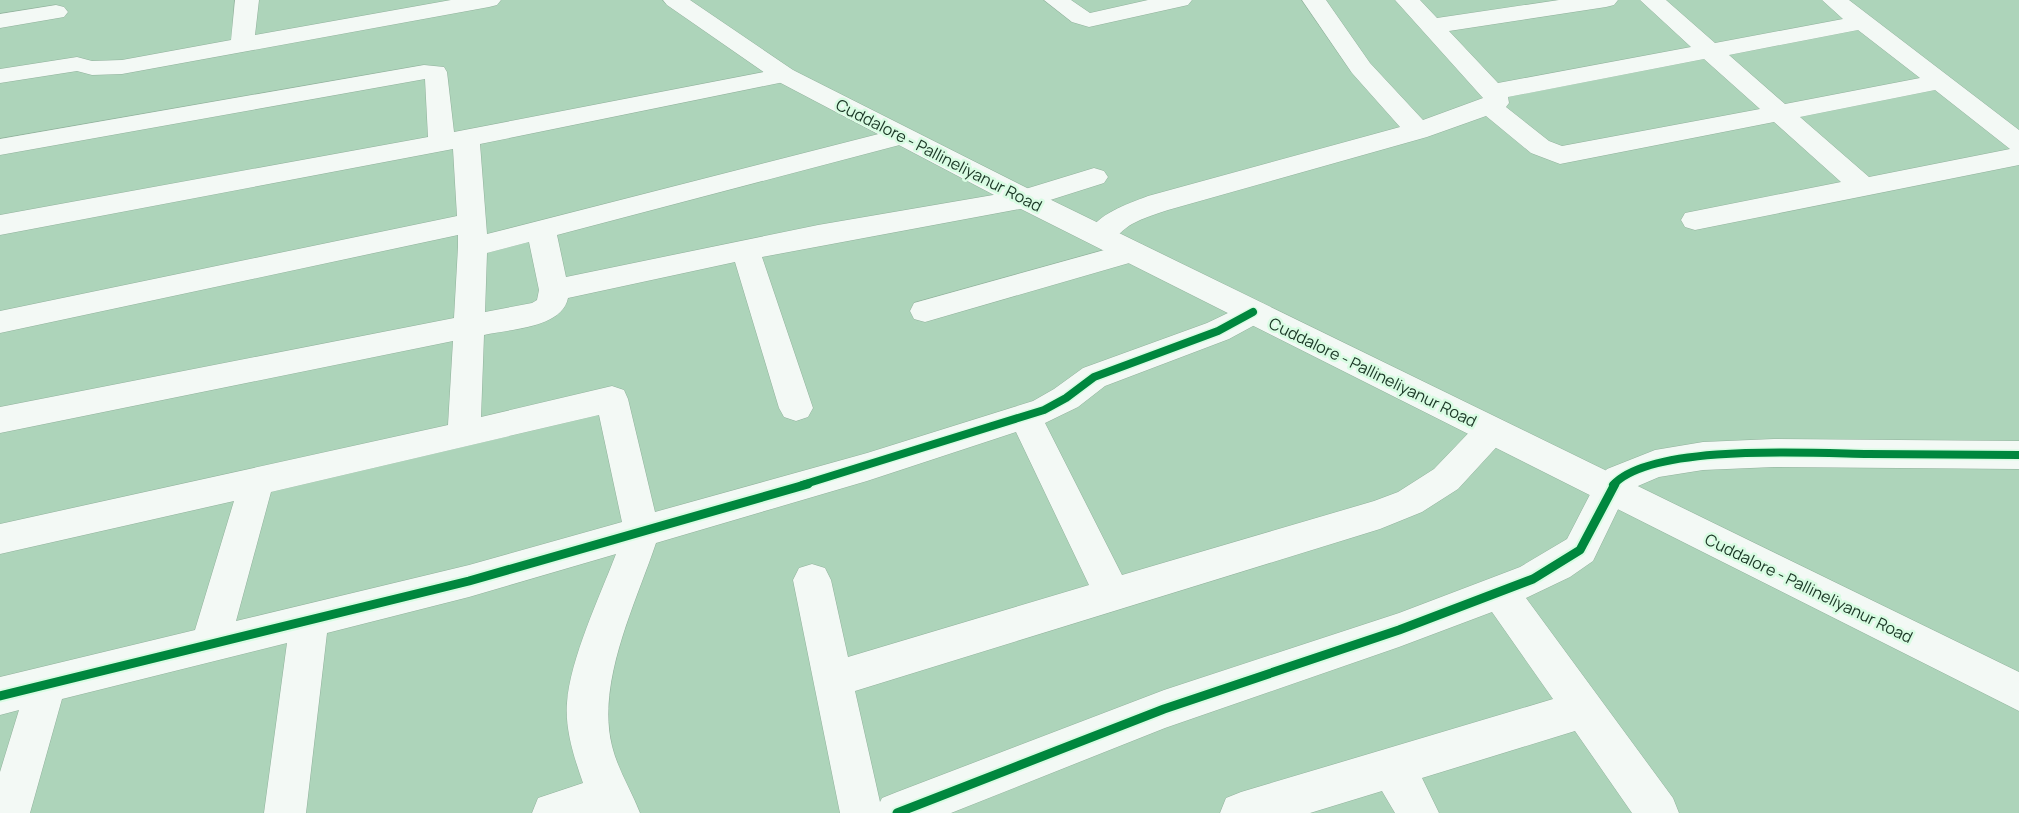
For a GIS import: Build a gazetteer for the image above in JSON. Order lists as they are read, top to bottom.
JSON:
{
  "streets": {
    "street": ["Cuddalore - Pallineliyanur Road"]
  }
}
